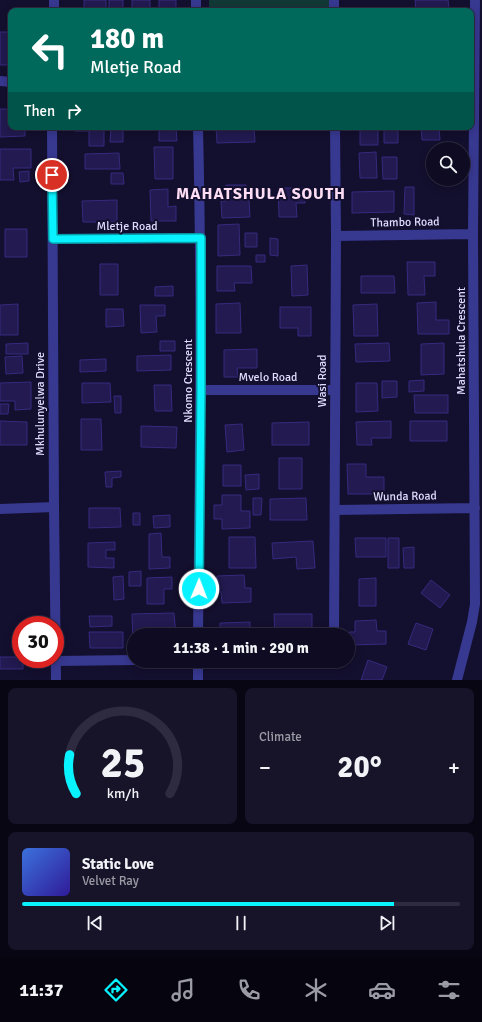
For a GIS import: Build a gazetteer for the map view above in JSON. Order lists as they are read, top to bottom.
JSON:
{
  "streets": {
    "street": [
      "Thambo Road",
      "Mletje Road",
      "Mahatshula Crescent",
      "Mvelo Road",
      "Nkomo Crescent",
      "Wasi Road",
      "Mkhulunyelwa Drive",
      "Wunda Road"
    ]
  },
  "crossings": [
    ["Thambo Road", "Mahatshula Crescent"],
    ["Thambo Road", "Wasi Road"],
    ["Mletje Road", "Nkomo Crescent"],
    ["Mletje Road", "Mkhulunyelwa Drive"],
    ["Mahatshula Crescent", "Wunda Road"],
    ["Mvelo Road", "Nkomo Crescent"],
    ["Mvelo Road", "Wasi Road"],
    ["Wasi Road", "Wunda Road"]
  ],
  "districts": ["MAHATSHULA SOUTH"],
  "page": {
    "turn": ["180 m", "Mletje Road"],
    "then": "Then",
    "limit": "30",
    "trip": "11:38 · 1 min · 290 m",
    "tile": "Climate",
    "heat": ["−", "20°", "+"],
    "song": ["Static Love", "Velvet Ray"],
    "tabs": "11:37",
    "gauge": ["25", "km/h"]
  }
}
